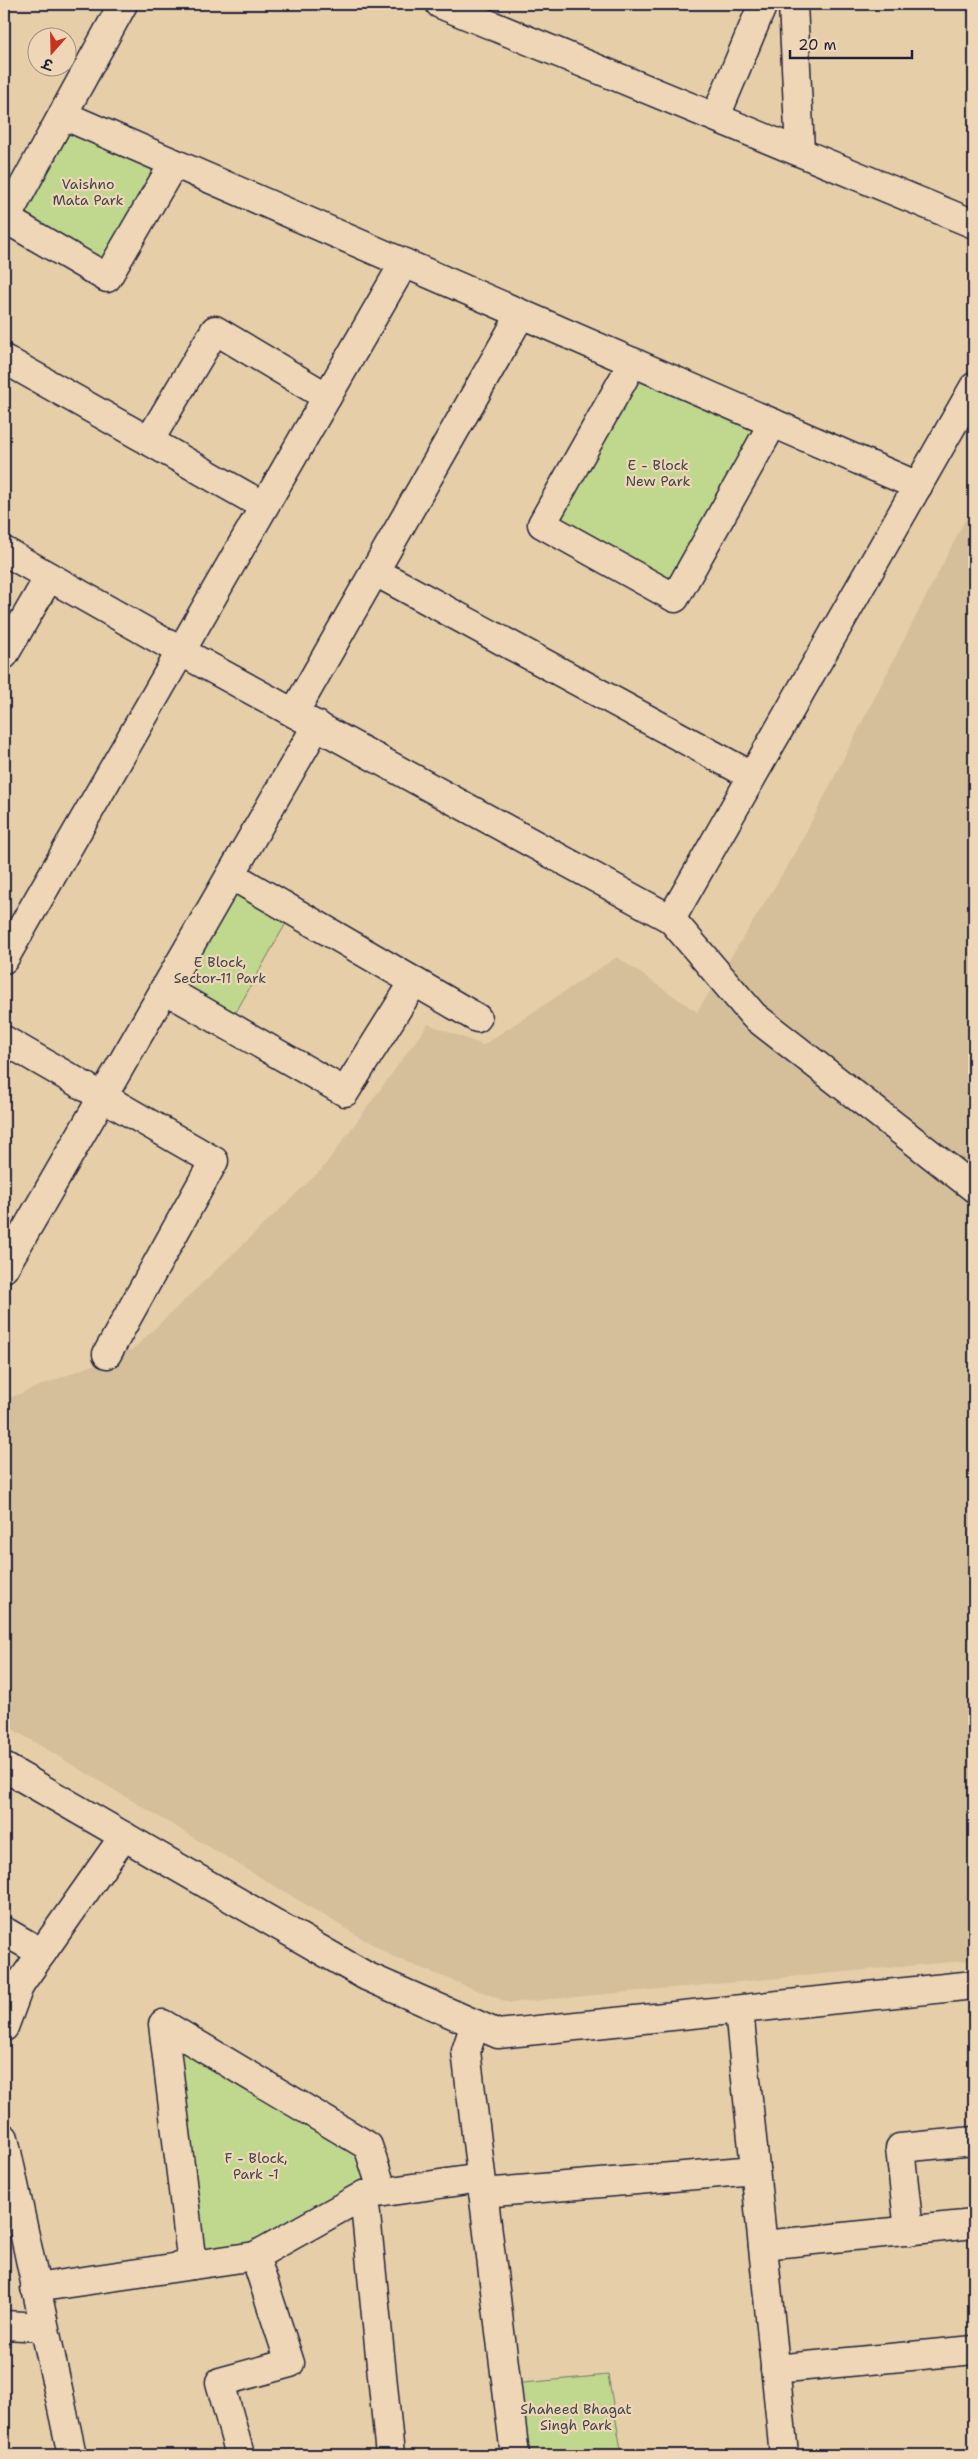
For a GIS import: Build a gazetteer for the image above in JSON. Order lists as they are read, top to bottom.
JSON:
{
  "parks": [
    "Vaishno Mata Park",
    "E - Block New Park",
    "E Block, Sector-11 Park",
    "F - Block, Park -1",
    "Shaheed Bhagat Singh Park"
  ],
  "scale_bar": "20 m",
  "north": "bottom"
}
